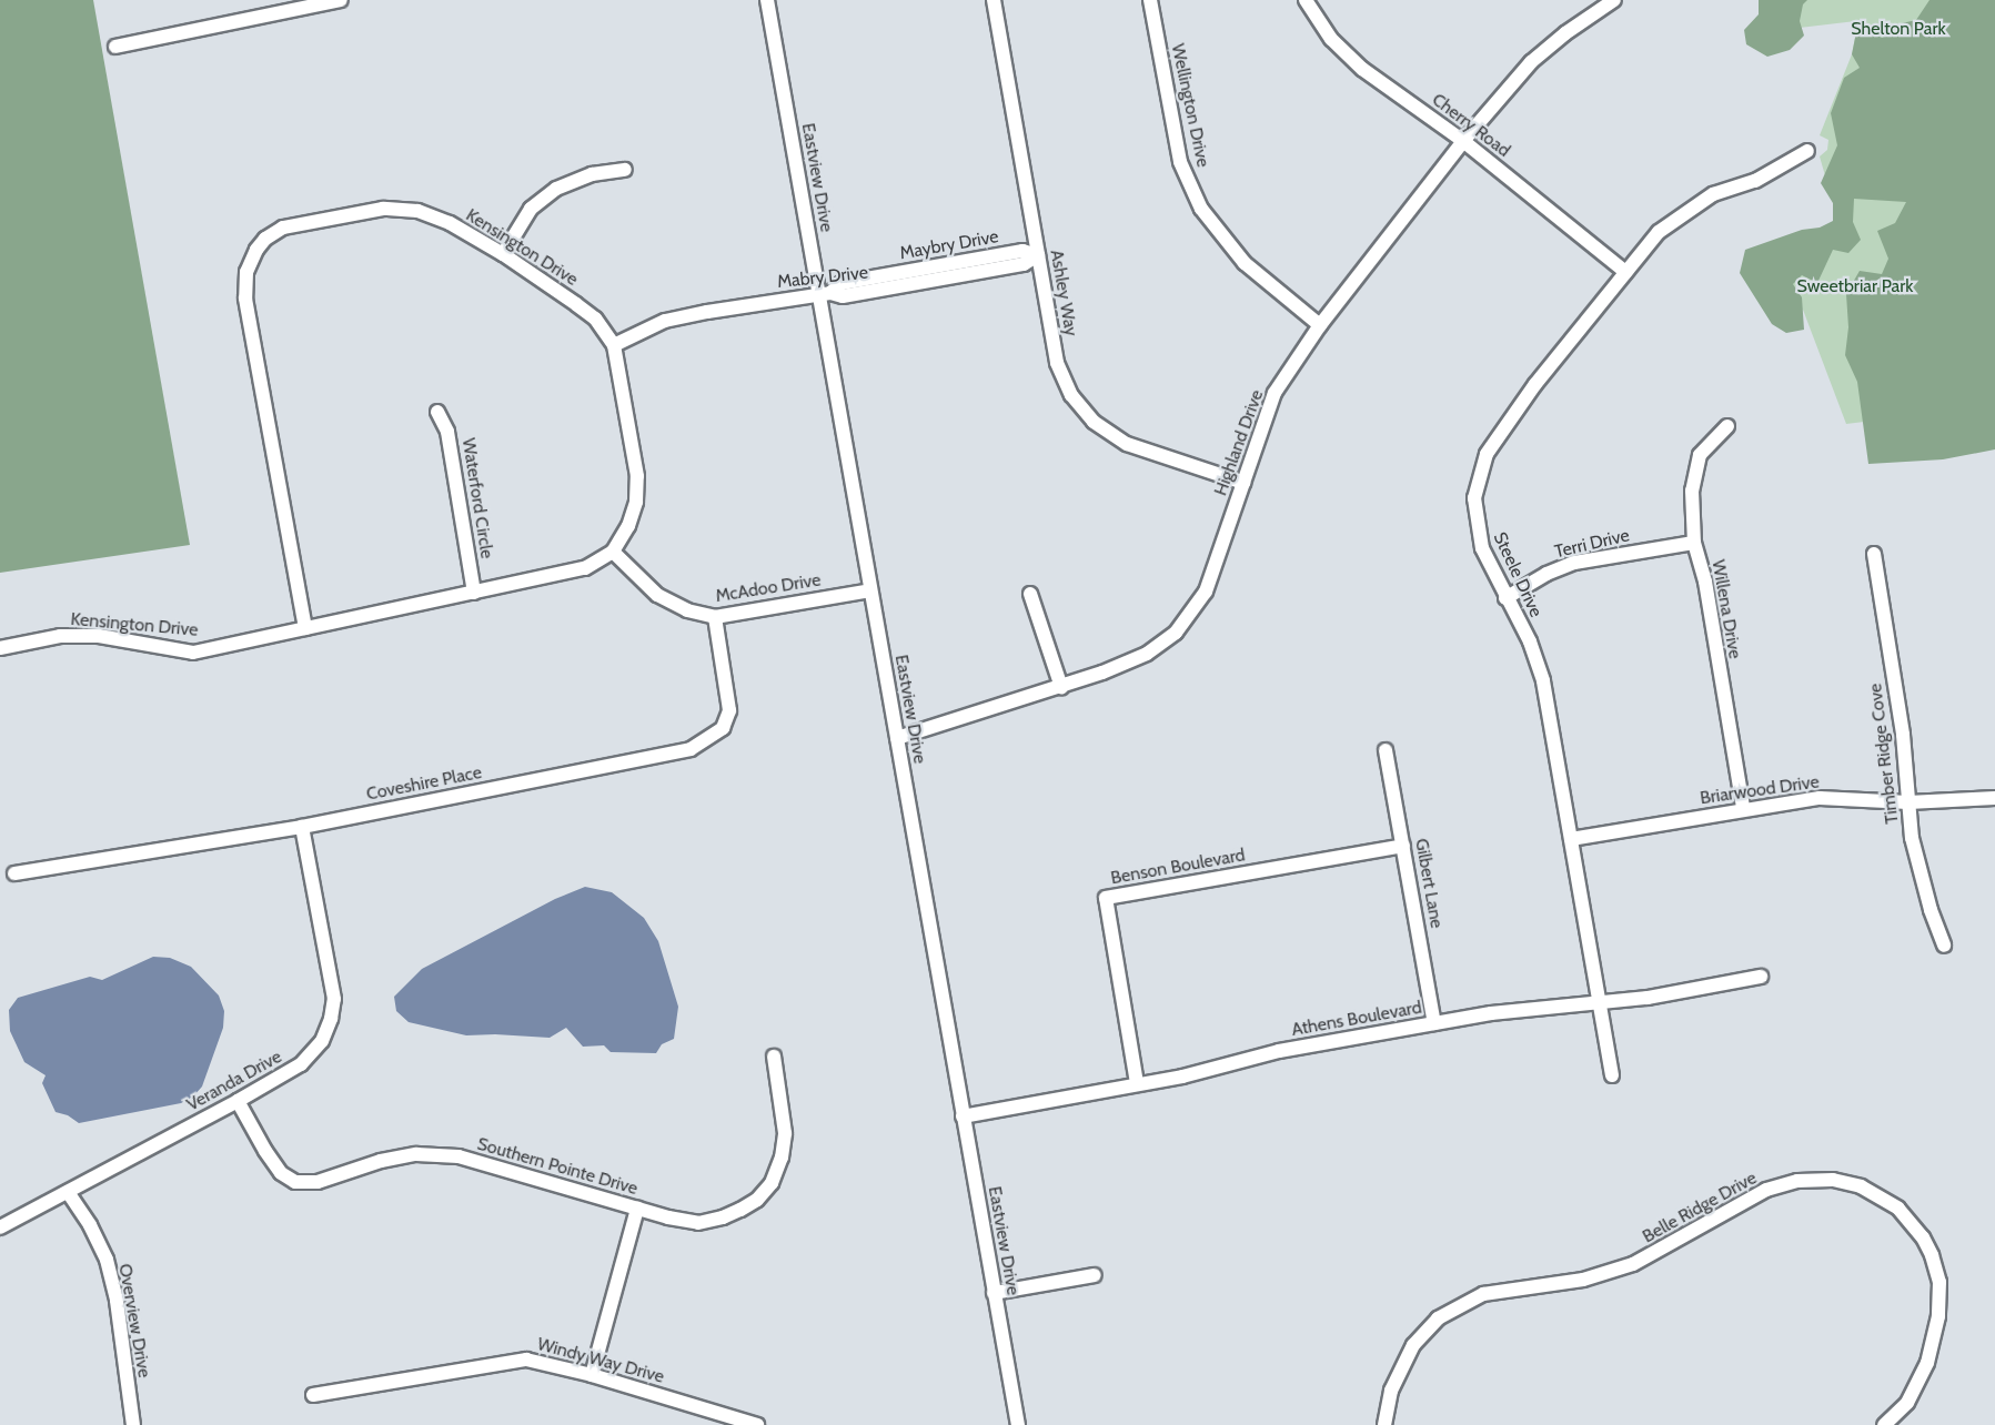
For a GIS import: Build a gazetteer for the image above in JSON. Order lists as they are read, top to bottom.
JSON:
{
  "streets": {
    "street": [
      "Wellington Drive",
      "Cherry Road",
      "Eastview Drive",
      "Maybry Drive",
      "Kensington Drive",
      "Mabry Drive",
      "Ashley Way",
      "Highland Drive",
      "Waterford Circle",
      "Terri Drive",
      "Steele Drive",
      "McAdoo Drive",
      "Willena Drive",
      "Timber Ridge Cove",
      "Coveshire Place",
      "Briarwood Drive",
      "Benson Boulevard",
      "Gilbert Lane",
      "Athens Boulevard",
      "Veranda Drive",
      "Southern Pointe Drive",
      "Belle Ridge Drive",
      "Overview Drive",
      "Windy Way Drive"
    ]
  },
  "crossings": [
    ["Wellington Drive", "Highland Drive"],
    ["Cherry Road", "Highland Drive"],
    ["Cherry Road", "Steele Drive"],
    ["Eastview Drive", "Maybry Drive"],
    ["Eastview Drive", "Mabry Drive"],
    ["Eastview Drive", "Highland Drive"],
    ["Eastview Drive", "McAdoo Drive"],
    ["Eastview Drive", "Athens Boulevard"],
    ["Maybry Drive", "Mabry Drive"],
    ["Maybry Drive", "Ashley Way"],
    ["Kensington Drive", "Mabry Drive"],
    ["Kensington Drive", "Waterford Circle"],
    ["Kensington Drive", "McAdoo Drive"],
    ["Ashley Way", "Highland Drive"],
    ["Terri Drive", "Steele Drive"],
    ["Terri Drive", "Willena Drive"],
    ["Steele Drive", "Briarwood Drive"],
    ["Steele Drive", "Athens Boulevard"],
    ["McAdoo Drive", "Coveshire Place"],
    ["Willena Drive", "Briarwood Drive"],
    ["Timber Ridge Cove", "Briarwood Drive"],
    ["Coveshire Place", "Veranda Drive"],
    ["Benson Boulevard", "Gilbert Lane"],
    ["Benson Boulevard", "Athens Boulevard"],
    ["Gilbert Lane", "Athens Boulevard"],
    ["Veranda Drive", "Southern Pointe Drive"],
    ["Veranda Drive", "Overview Drive"]
  ],
  "parks": ["Shelton Park", "Sweetbriar Park"]
}
